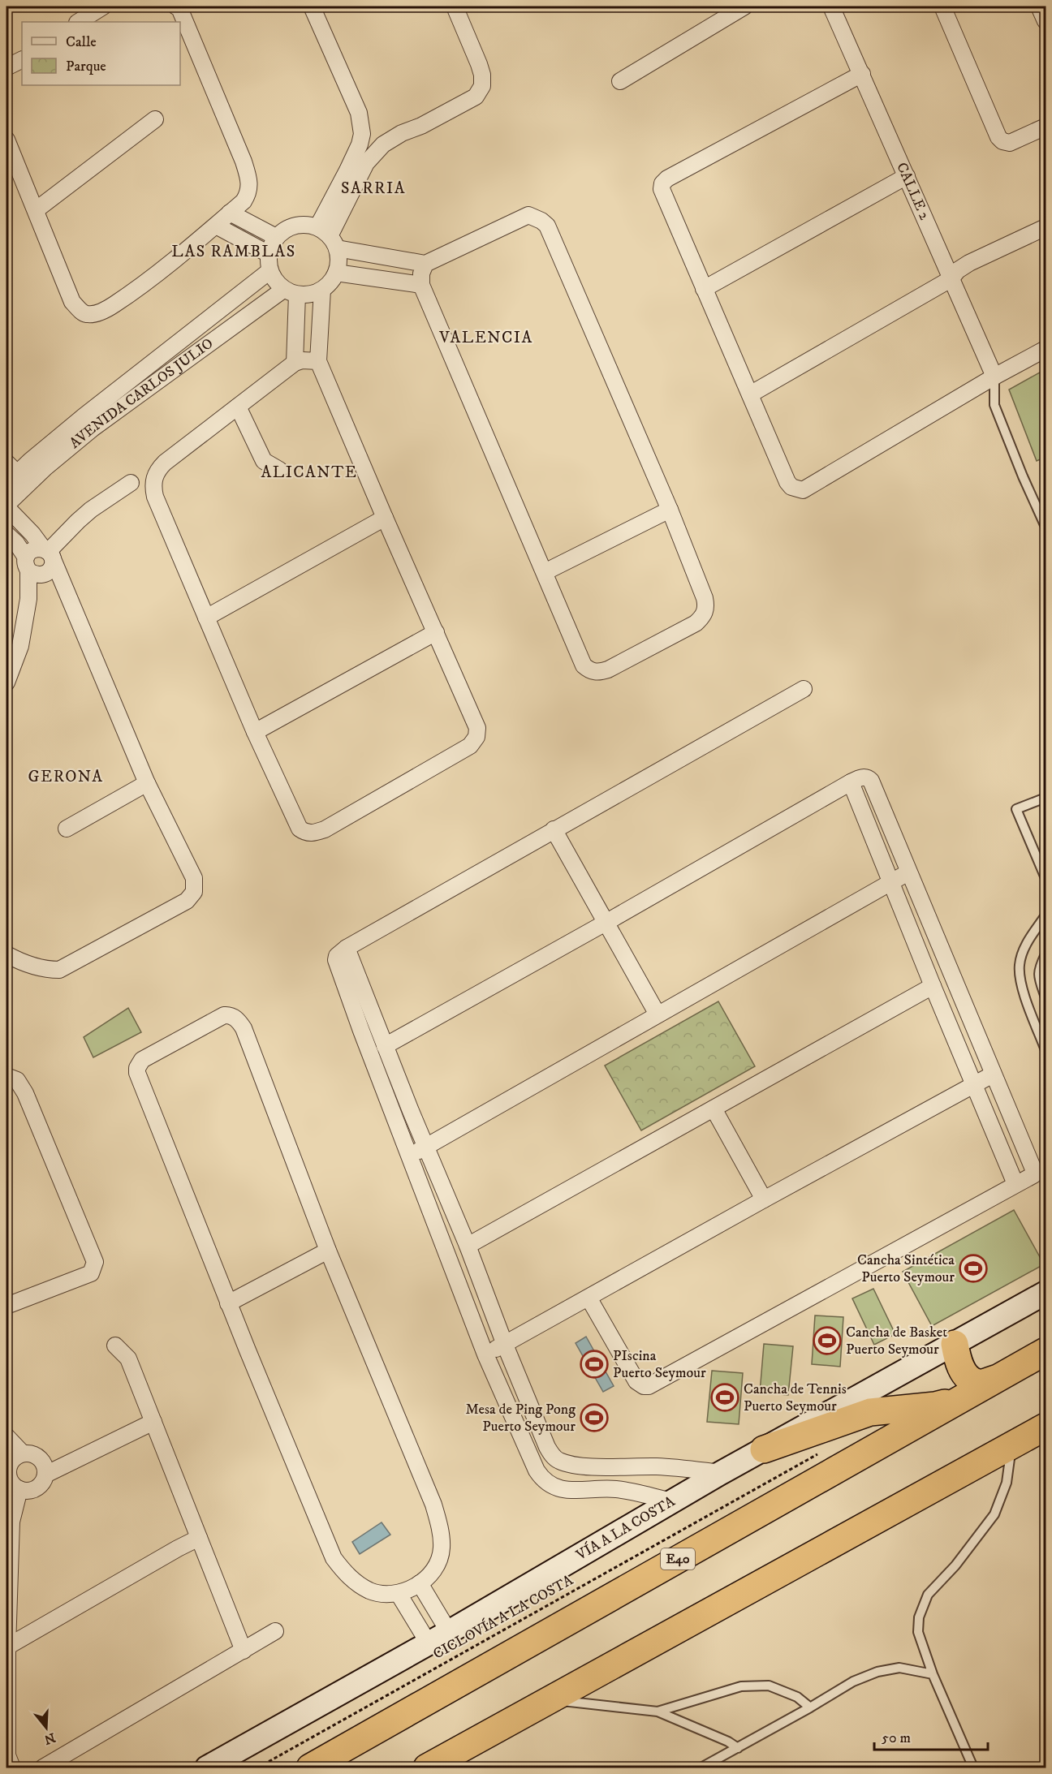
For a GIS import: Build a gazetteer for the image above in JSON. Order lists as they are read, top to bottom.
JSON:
{
  "streets": {
    "highway": ["E40"],
    "street": ["CALLE 2", "AVENIDA CARLOS JULIO", "VÍA A LA COSTA"],
    "path": ["CICLOVÍA A LA COSTA"]
  },
  "districts": [
    "SARRIA",
    "LAS RAMBLAS",
    "VALENCIA",
    "ALICANTE",
    "GERONA"
  ],
  "places": {
    "sports": [
      "Cancha Sintética Puerto Seymour",
      "Cancha de Basket Puerto Seymour",
      "PIscina Puerto Seymour",
      "Cancha de Tennis Puerto Seymour",
      "Mesa de Ping Pong Puerto Seymour"
    ]
  },
  "legend": ["Calle", "Parque"],
  "scale_bar": "50 m",
  "north": "bottom"
}
